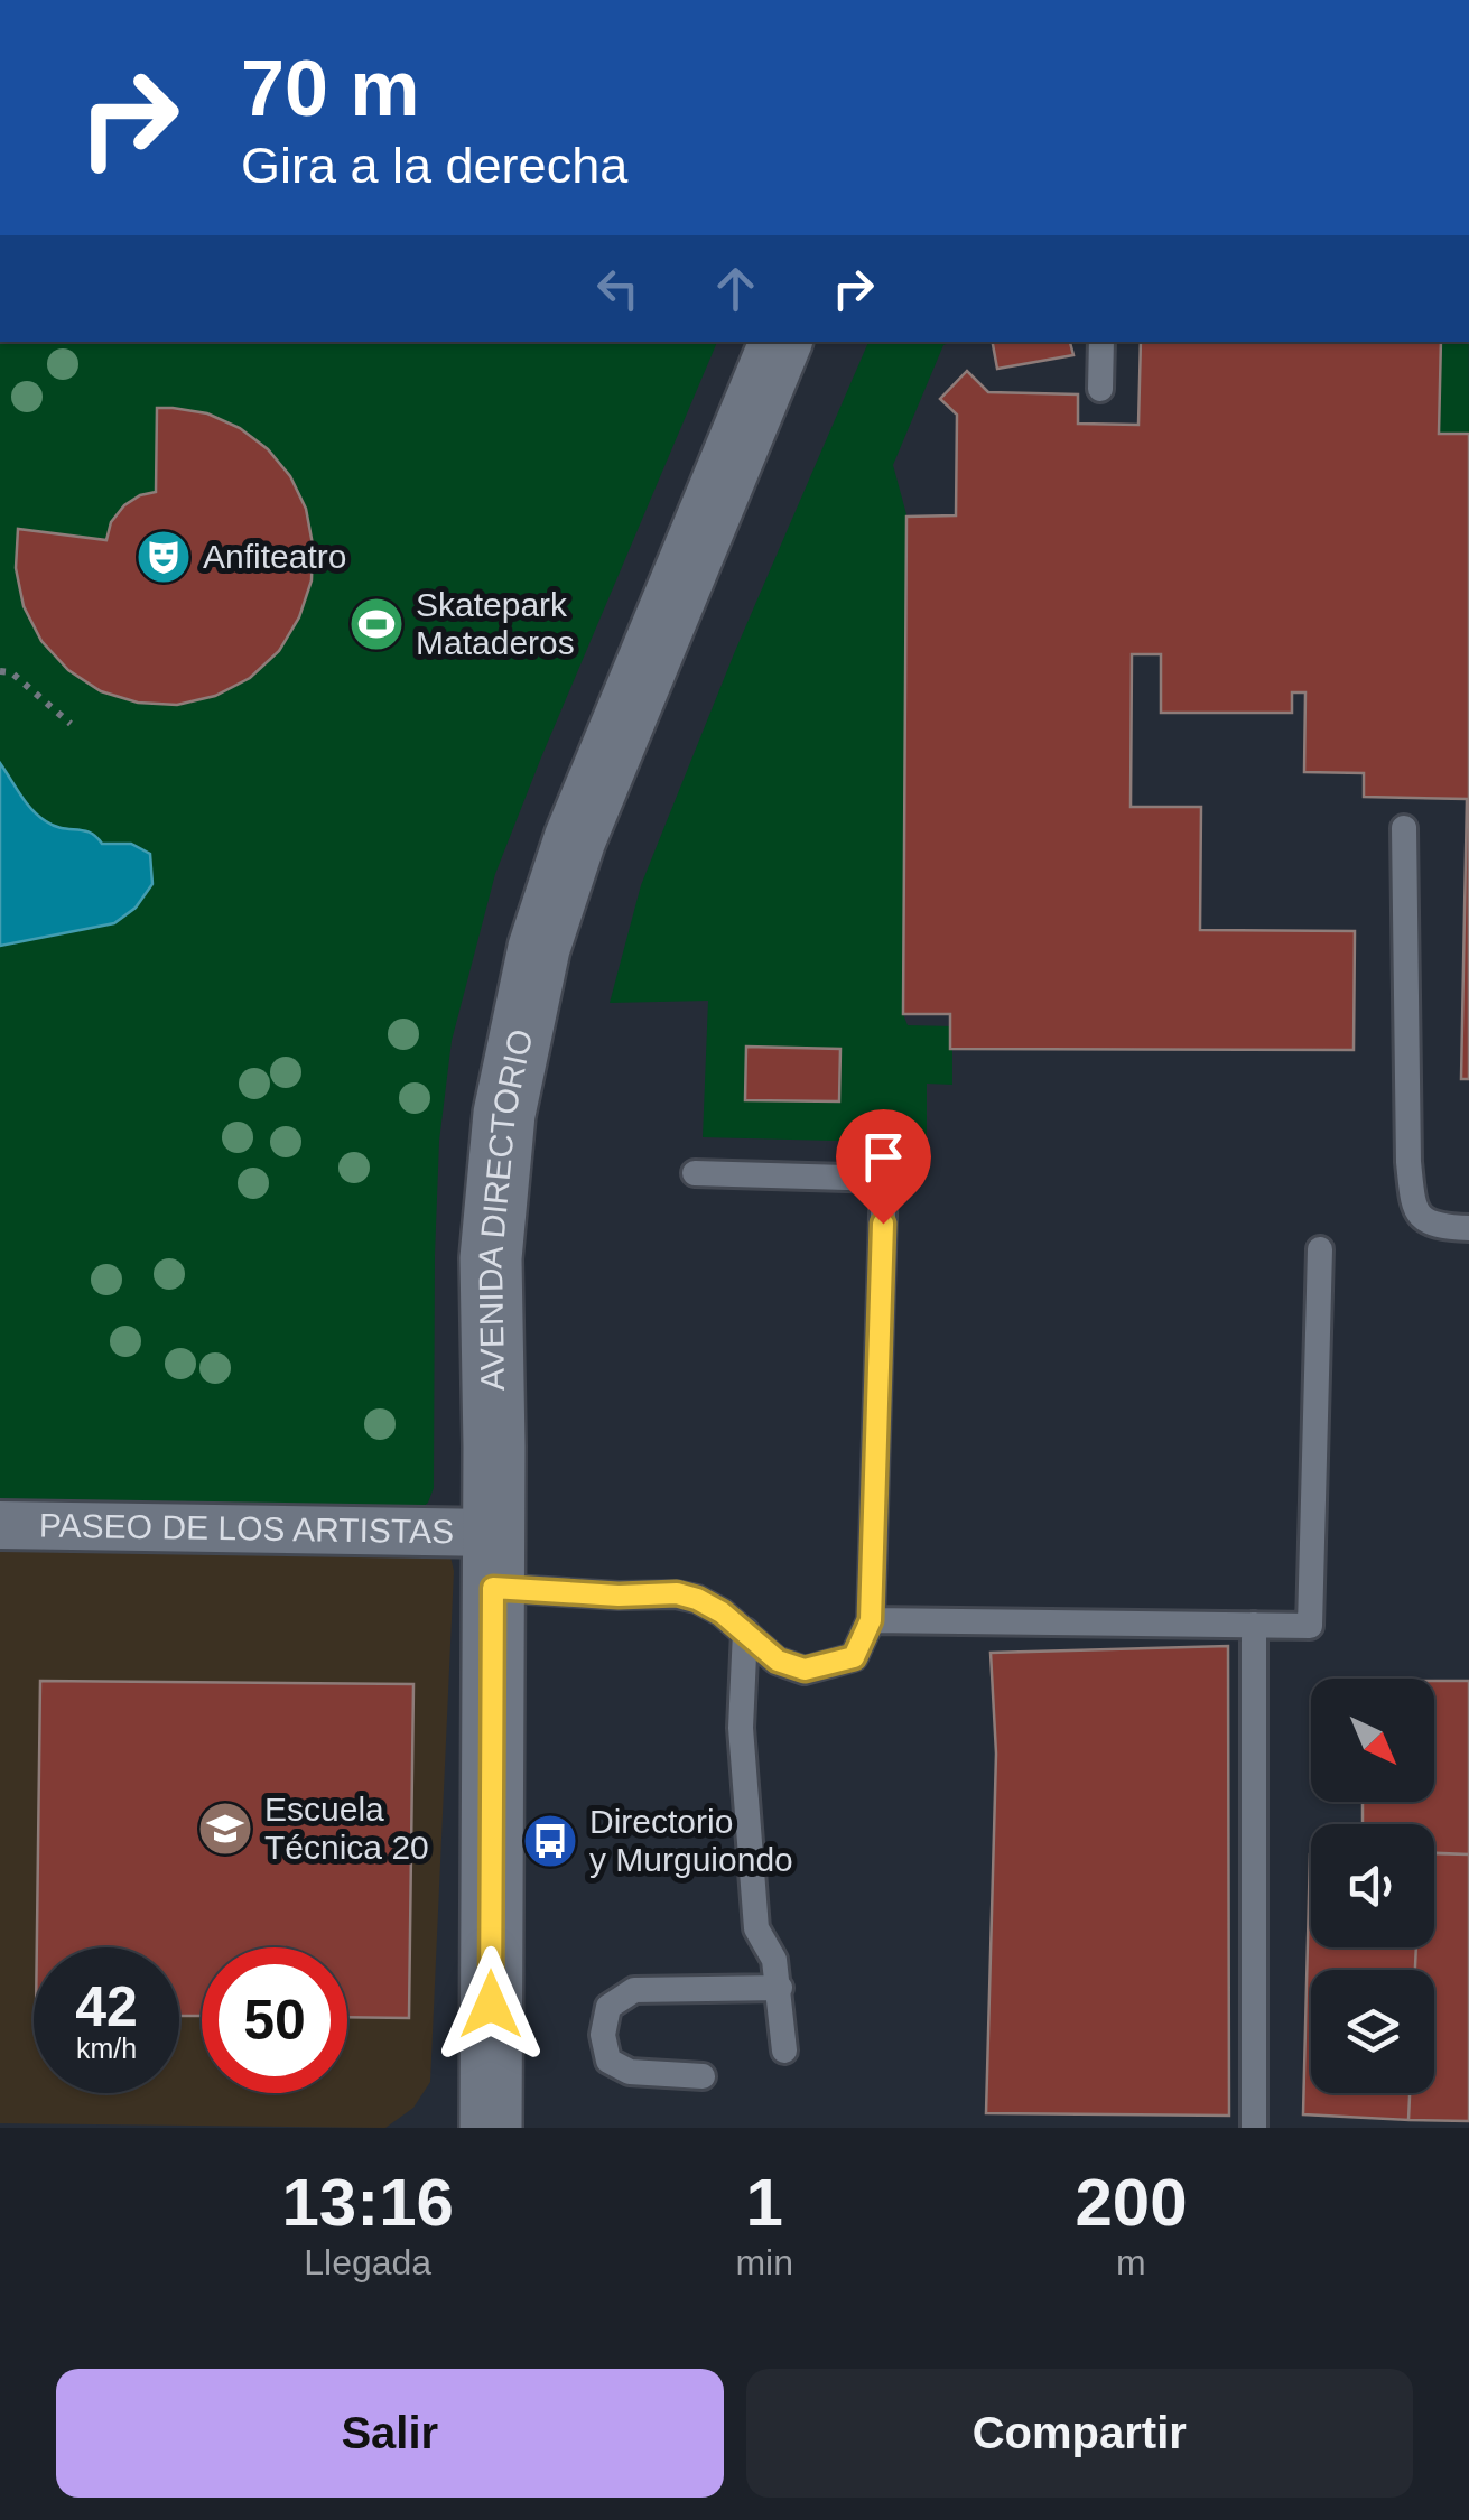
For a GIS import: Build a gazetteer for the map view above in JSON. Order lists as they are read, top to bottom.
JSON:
{
  "streets": {
    "main road": ["AVENIDA DIRECTORIO"],
    "street": ["PASEO DE LOS ARTISTAS"]
  },
  "crossings": [
    ["AVENIDA DIRECTORIO", "PASEO DE LOS ARTISTAS"]
  ],
  "places": {
    "theatre": ["Anfiteatro"],
    "sports": ["Skatepark Mataderos"],
    "school or university": ["Escuela Técnica 20"],
    "bus stop": ["Directorio y Murguiondo"]
  },
  "north": "bottom right",
  "page": {
    "turn": ["70 m", "Gira a la derecha"],
    "speed": "42 km/h",
    "limit": "50",
    "eta": [
      "13:16",
      "Llegada",
      "1",
      "min",
      "200",
      "m"
    ],
    "buttons": ["Salir", "Compartir"]
  }
}
